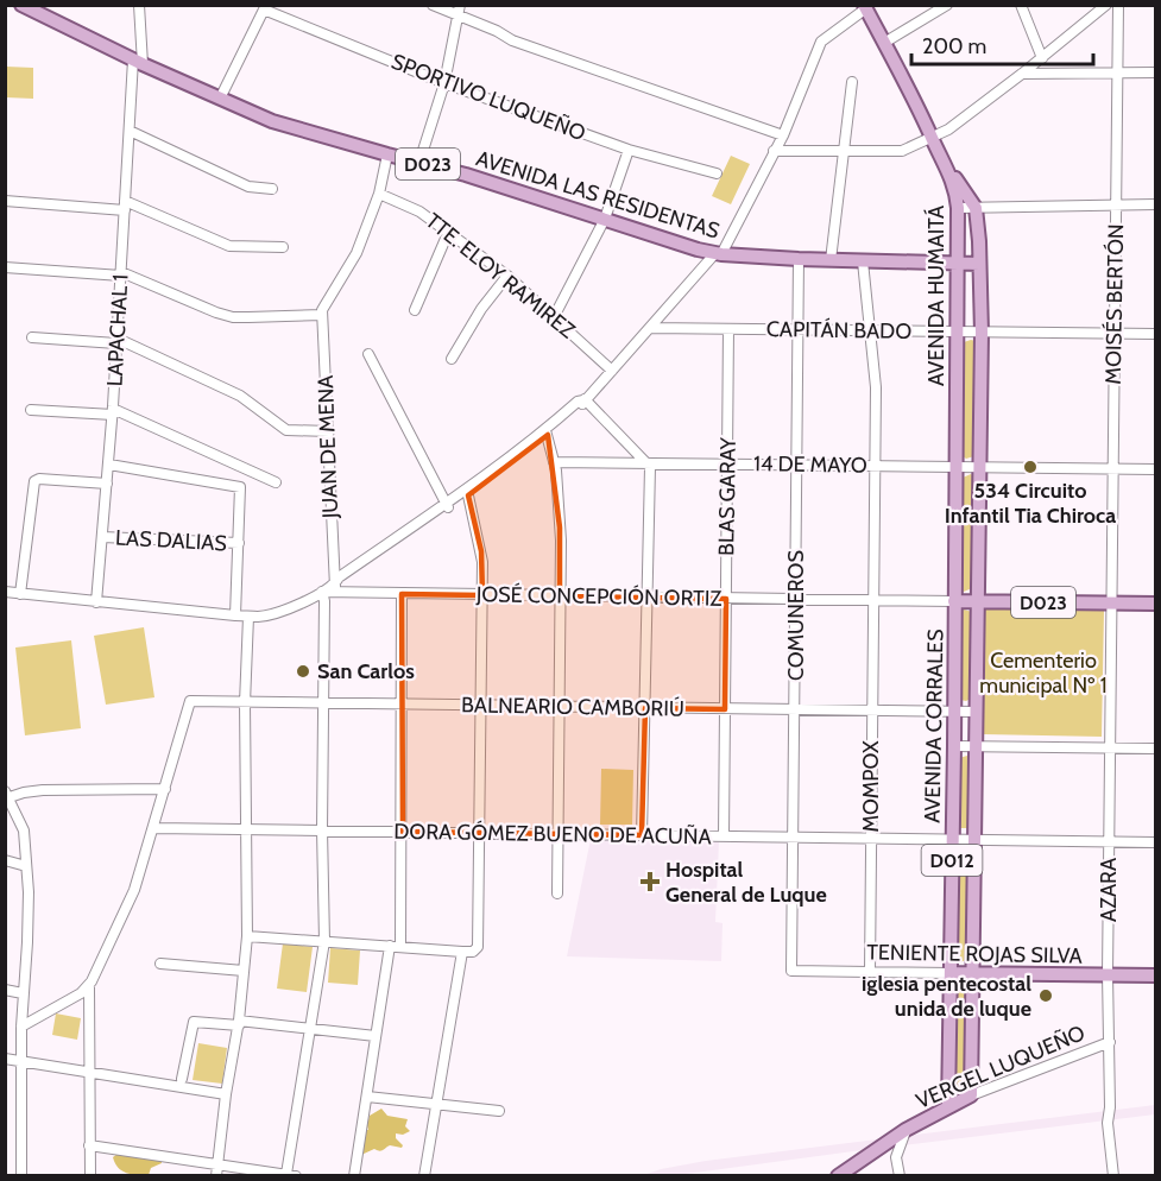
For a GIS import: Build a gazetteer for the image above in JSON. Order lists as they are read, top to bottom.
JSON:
{
  "streets": {
    "main road": [
      "D023",
      "AVENIDA LAS RESIDENTAS",
      "AVENIDA HUMAITÁ",
      "AVENIDA CORRALES",
      "D012",
      "TENIENTE ROJAS SILVA",
      "VERGEL LUQUEÑO"
    ],
    "street": [
      "SPORTIVO LUQUEÑO",
      "TTE. ELOY RAMIREZ",
      "MOISÉS BERTÓN",
      "LAPACHAL 1",
      "CAPITÁN BADO",
      "JUAN DE MENA",
      "14 DE MAYO",
      "BLAS GARAY",
      "LAS DALIAS",
      "JOSÉ CONCEPCIÓN ORTIZ",
      "COMUNEROS",
      "BALNEARIO CAMBORIÚ",
      "MOMPOX",
      "DORA GÓMEZ BUENO DE ACUÑA",
      "AZARA"
    ]
  },
  "crossings": [
    ["D023", "AVENIDA HUMAITÁ"],
    ["D023", "MOISÉS BERTÓN"],
    ["D023", "JOSÉ CONCEPCIÓN ORTIZ"],
    ["D023", "AVENIDA CORRALES"],
    ["D023", "AZARA"],
    ["AVENIDA LAS RESIDENTAS", "AVENIDA HUMAITÁ"],
    ["AVENIDA LAS RESIDENTAS", "LAPACHAL 1"],
    ["AVENIDA LAS RESIDENTAS", "COMUNEROS"],
    ["AVENIDA LAS RESIDENTAS", "MOMPOX"],
    ["AVENIDA HUMAITÁ", "CAPITÁN BADO"],
    ["AVENIDA HUMAITÁ", "14 DE MAYO"],
    ["AVENIDA HUMAITÁ", "JOSÉ CONCEPCIÓN ORTIZ"],
    ["AVENIDA HUMAITÁ", "AVENIDA CORRALES"],
    ["AVENIDA HUMAITÁ", "D012"],
    ["MOISÉS BERTÓN", "CAPITÁN BADO"],
    ["MOISÉS BERTÓN", "14 DE MAYO"],
    ["MOISÉS BERTÓN", "AZARA"],
    ["LAPACHAL 1", "LAS DALIAS"],
    ["CAPITÁN BADO", "BLAS GARAY"],
    ["CAPITÁN BADO", "COMUNEROS"],
    ["CAPITÁN BADO", "MOMPOX"],
    ["14 DE MAYO", "BLAS GARAY"],
    ["14 DE MAYO", "COMUNEROS"],
    ["14 DE MAYO", "MOMPOX"],
    ["BLAS GARAY", "JOSÉ CONCEPCIÓN ORTIZ"],
    ["BLAS GARAY", "BALNEARIO CAMBORIÚ"],
    ["BLAS GARAY", "DORA GÓMEZ BUENO DE ACUÑA"],
    ["JOSÉ CONCEPCIÓN ORTIZ", "COMUNEROS"],
    ["JOSÉ CONCEPCIÓN ORTIZ", "AVENIDA CORRALES"],
    ["JOSÉ CONCEPCIÓN ORTIZ", "MOMPOX"],
    ["COMUNEROS", "BALNEARIO CAMBORIÚ"],
    ["COMUNEROS", "DORA GÓMEZ BUENO DE ACUÑA"],
    ["COMUNEROS", "TENIENTE ROJAS SILVA"],
    ["BALNEARIO CAMBORIÚ", "AVENIDA CORRALES"],
    ["BALNEARIO CAMBORIÚ", "MOMPOX"],
    ["AVENIDA CORRALES", "DORA GÓMEZ BUENO DE ACUÑA"],
    ["AVENIDA CORRALES", "TENIENTE ROJAS SILVA"],
    ["AVENIDA CORRALES", "VERGEL LUQUEÑO"],
    ["MOMPOX", "DORA GÓMEZ BUENO DE ACUÑA"],
    ["MOMPOX", "TENIENTE ROJAS SILVA"],
    ["DORA GÓMEZ BUENO DE ACUÑA", "AZARA"],
    ["AZARA", "TENIENTE ROJAS SILVA"],
    ["AZARA", "VERGEL LUQUEÑO"]
  ],
  "parks": ["Cementerio municipal Nº 1"],
  "places": {
    "other": ["534 Circuito Infantil Tia Chiroca", "San Carlos", "iglesia pentecostal unida de luque"],
    "health": ["Hospital General de Luque"]
  },
  "scale_bar": "200 m"
}
